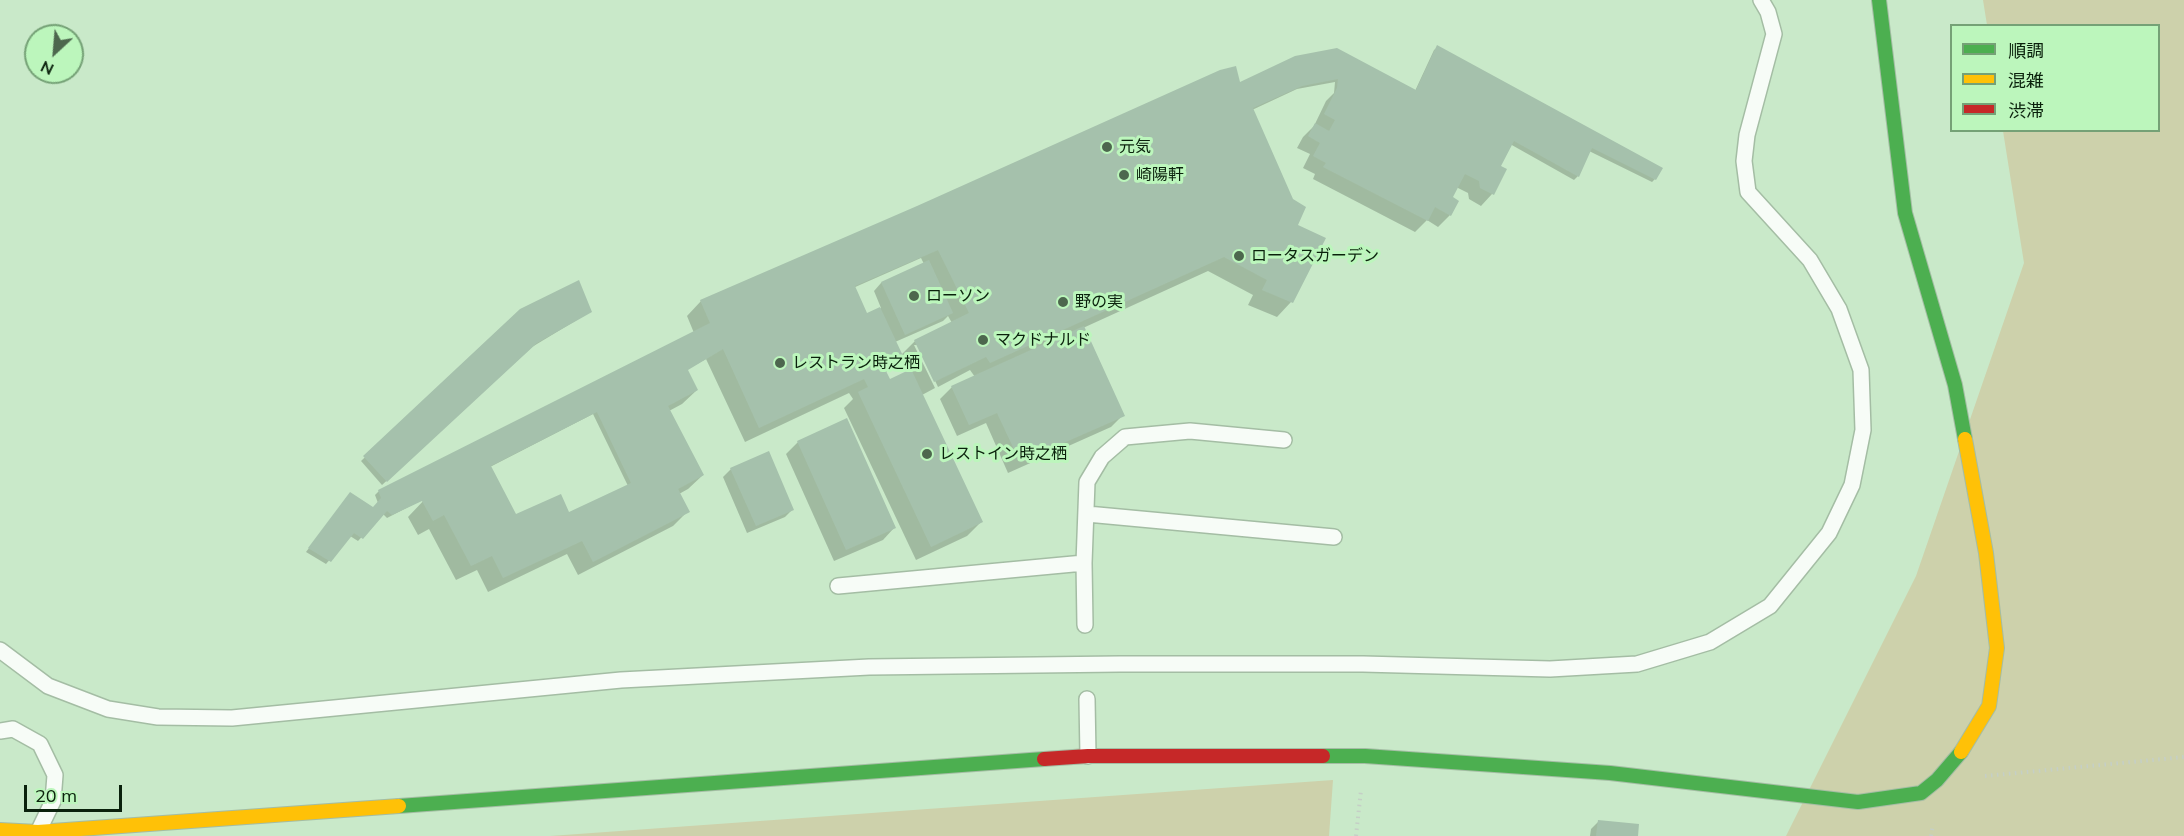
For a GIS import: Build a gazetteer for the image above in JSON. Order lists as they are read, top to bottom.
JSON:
{
  "places": [
    "元気",
    "崎陽軒",
    "ロータスガーデン",
    "ローソン",
    "野の実",
    "マクドナルド",
    "レストラン時之栖",
    "レストイン時之栖"
  ],
  "legend": ["順調", "混雑", "渋滞"],
  "scale_bar": "20 m",
  "north": "bottom left"
}
